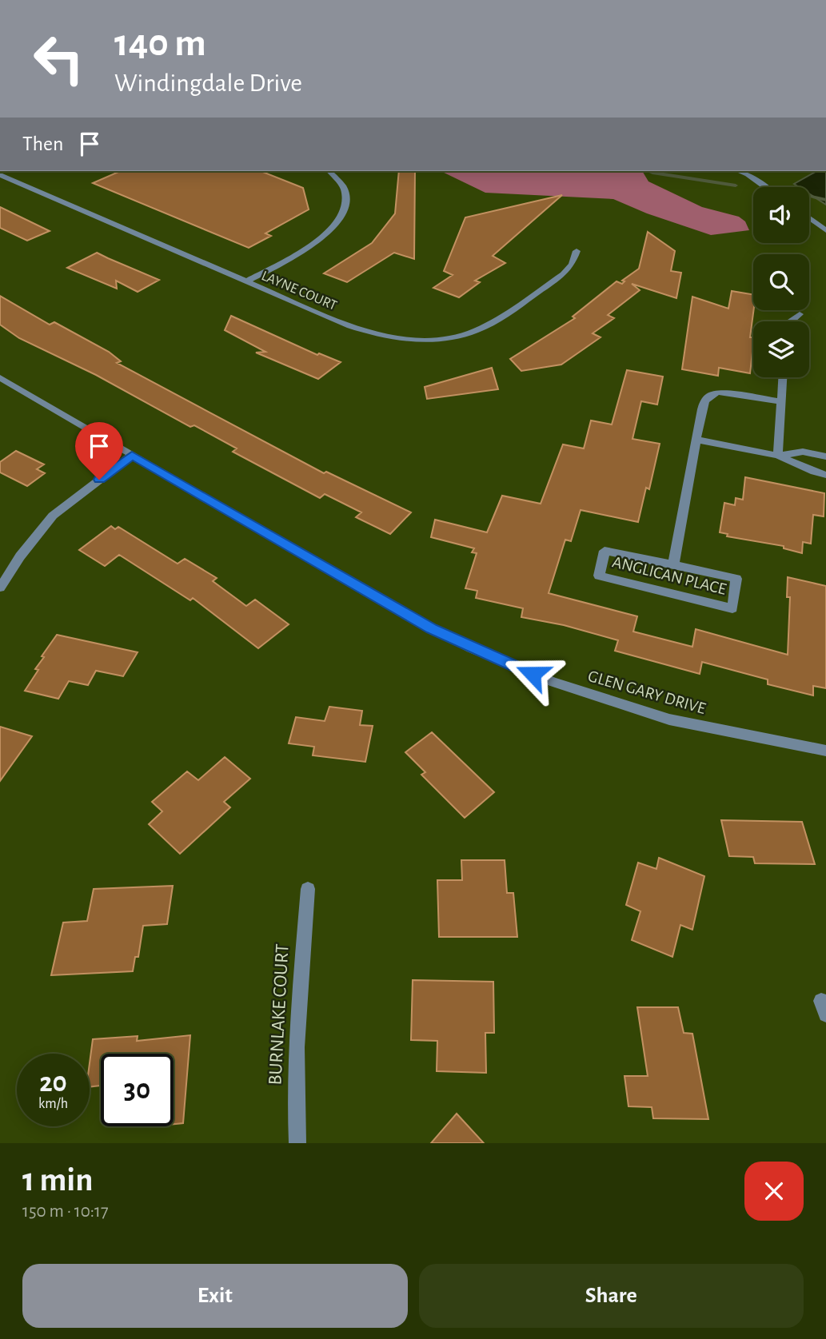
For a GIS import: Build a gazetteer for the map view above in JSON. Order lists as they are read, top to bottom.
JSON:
{
  "streets": {
    "street": [
      "LAYNE COURT",
      "ANGLICAN PLACE",
      "GLEN GARY DRIVE",
      "BURNLAKE COURT"
    ]
  },
  "page": {
    "turn": ["140 m", "Windingdale Drive"],
    "then": "Then",
    "speed": "20 km/h",
    "limit": "30",
    "heading": ["1 min", "150 m · 10:17"],
    "buttons": ["Exit", "Share"]
  }
}
